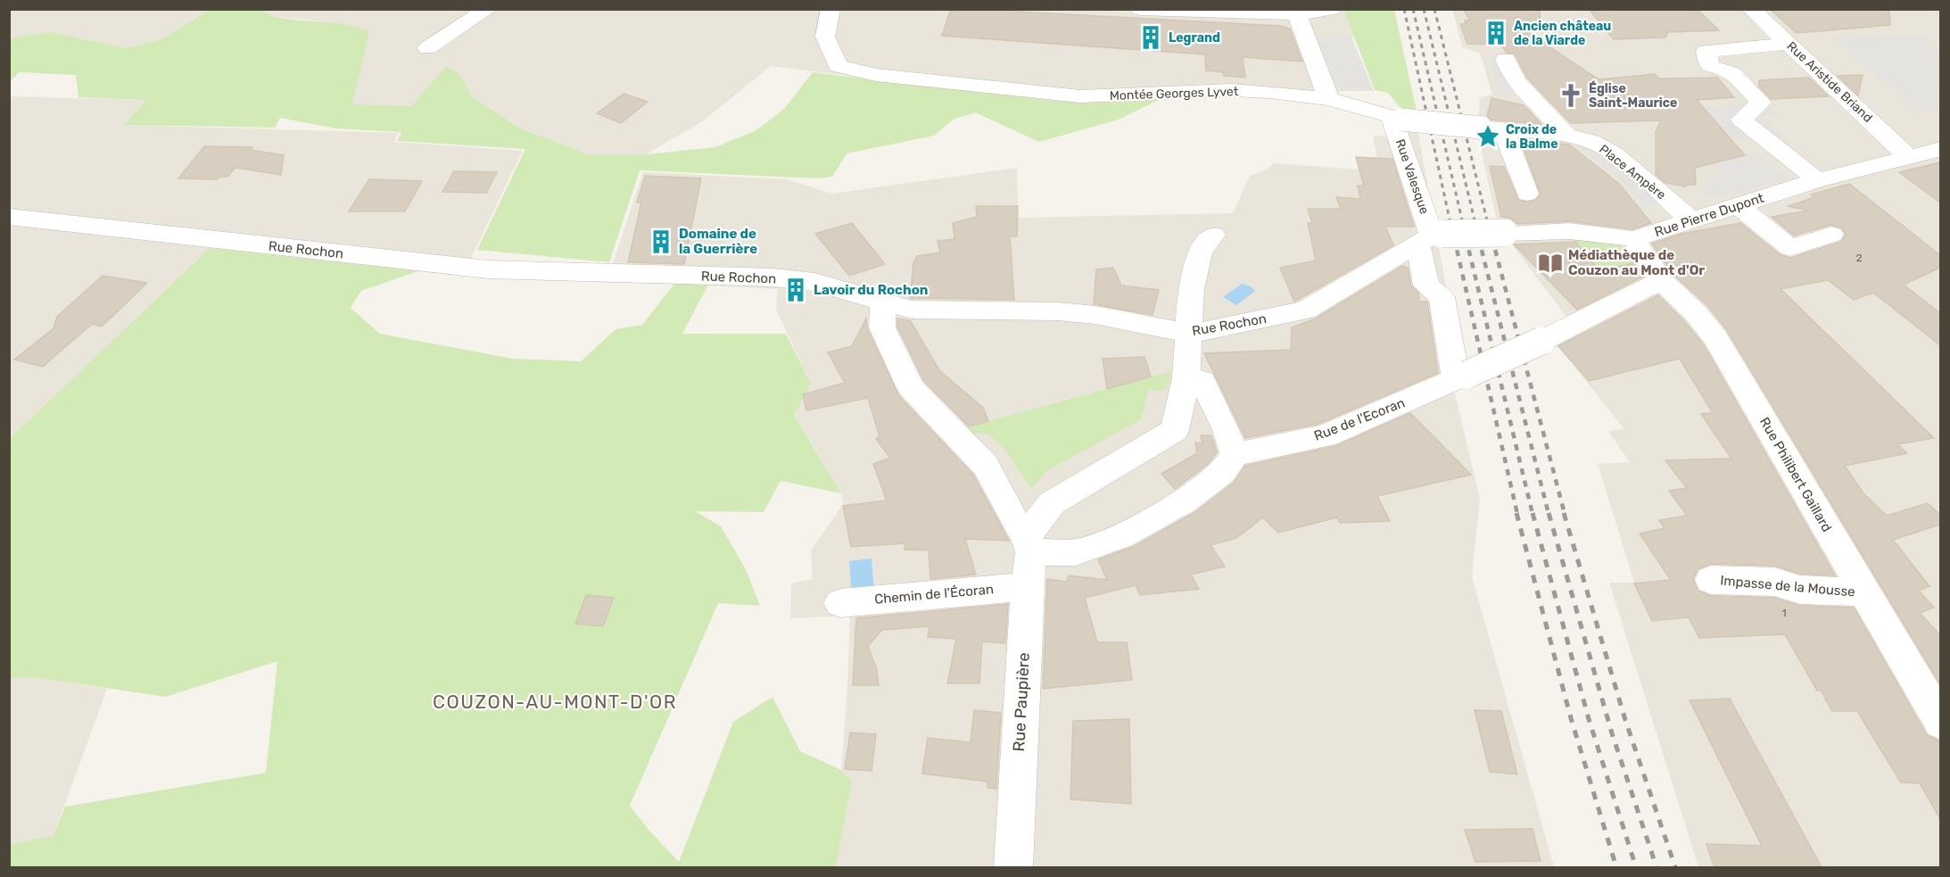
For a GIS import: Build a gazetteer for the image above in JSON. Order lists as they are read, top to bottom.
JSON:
{
  "streets": {
    "street": [
      "Rue Aristide Briand",
      "Montée Georges Lyvet",
      "Place Ampère",
      "Rue Valesque",
      "Rue Pierre Dupont",
      "Rue Rochon",
      "Rue de l'Ecoran",
      "Rue Philibert Gaillard",
      "Impasse de la Mousse",
      "Chemin de l'Écoran",
      "Rue Paupière"
    ]
  },
  "crossings": [
    ["Rue Aristide Briand", "Rue Pierre Dupont"],
    ["Montée Georges Lyvet", "Place Ampère"],
    ["Montée Georges Lyvet", "Rue Valesque"],
    ["Place Ampère", "Rue Pierre Dupont"],
    ["Rue Valesque", "Rue Rochon"],
    ["Rue Valesque", "Rue de l'Ecoran"],
    ["Rue Pierre Dupont", "Rue Philibert Gaillard"],
    ["Rue de l'Ecoran", "Rue Philibert Gaillard"],
    ["Rue Philibert Gaillard", "Impasse de la Mousse"],
    ["Chemin de l'Écoran", "Rue Paupière"]
  ],
  "districts": ["COUZON-AU-MONT-D'OR"],
  "places": {
    "building": [
      "Ancien château de la Viarde",
      "Legrand",
      "Domaine de la Guerrière",
      "Lavoir du Rochon"
    ],
    "church": ["Église Saint-Maurice"],
    "place": ["Croix de la Balme"],
    "library": ["Médiathèque de Couzon au Mont d'Or"]
  },
  "house_numbers": ["2", "1"]
}
